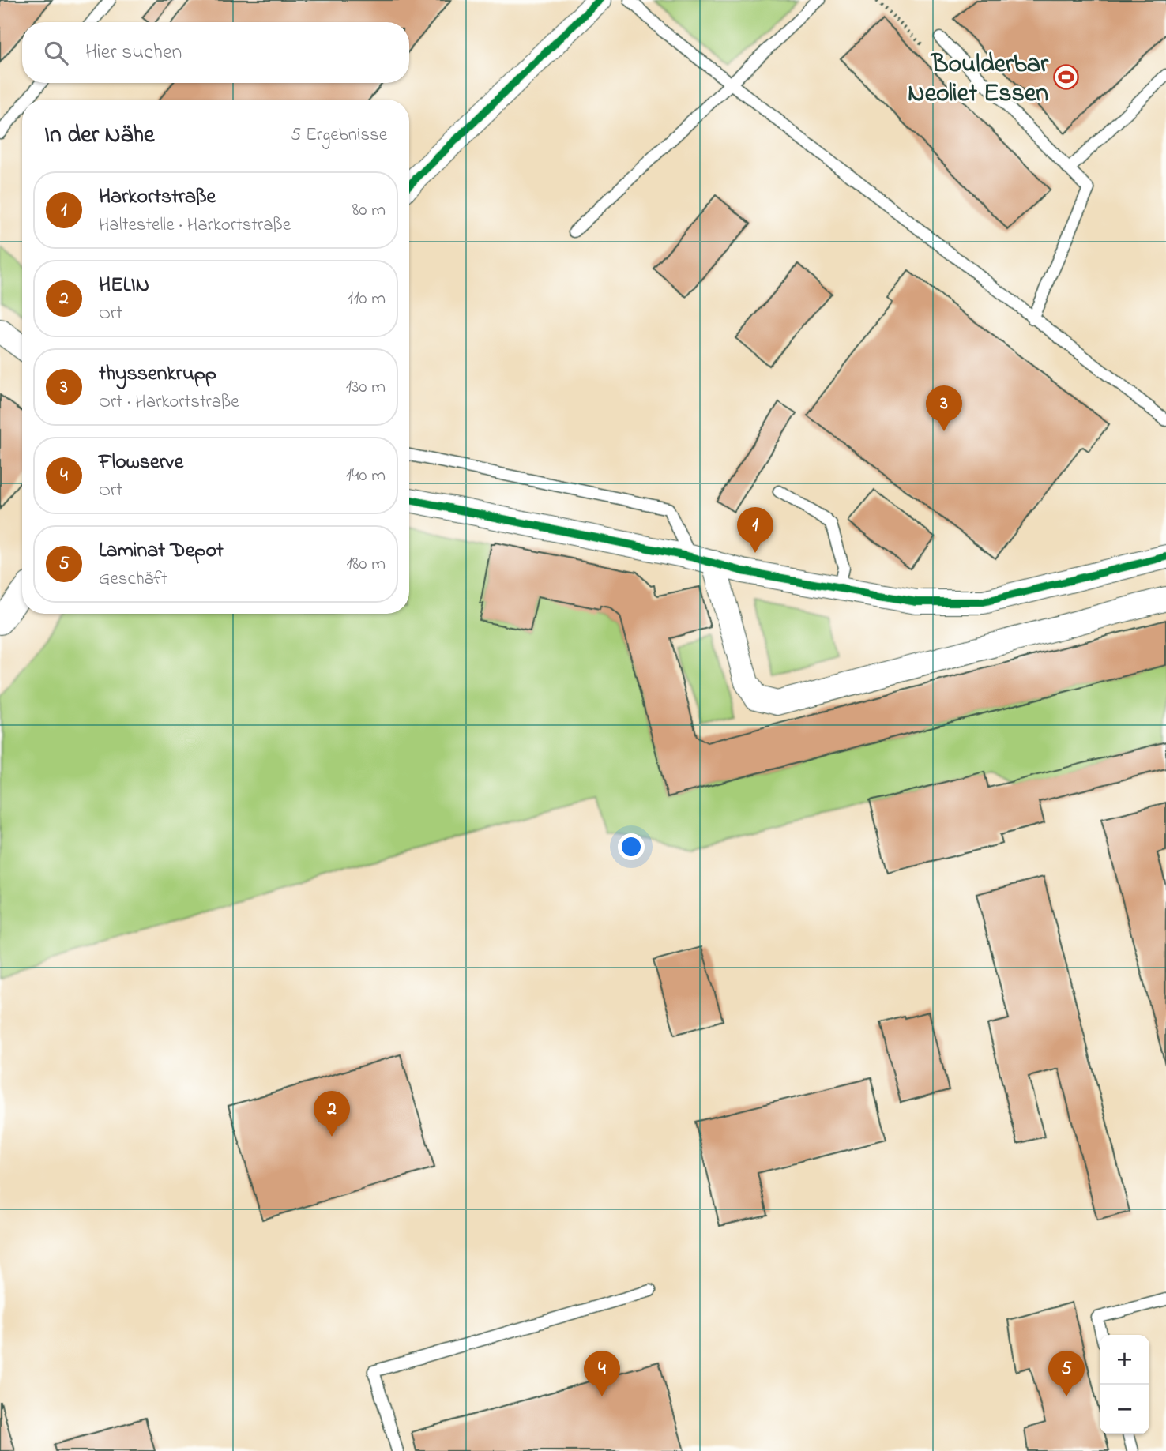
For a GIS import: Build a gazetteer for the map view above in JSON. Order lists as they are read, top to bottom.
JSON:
{
  "places": {
    "sports": ["Boulderbar Neoliet Essen"]
  },
  "page": {
    "search": "Hier suchen",
    "heading": ["In der Nähe", "5 Ergebnisse"],
    "list": [
      {
        "mark": "1",
        "name": "Harkortstraße",
        "note": "Haltestelle · Harkortstraße",
        "value": "80 m"
      },
      {
        "mark": "2",
        "name": "HELIN",
        "note": "Ort",
        "value": "110 m"
      },
      {
        "mark": "3",
        "name": "thyssenkrupp",
        "note": "Ort · Harkortstraße",
        "value": "130 m"
      },
      {
        "mark": "4",
        "name": "Flowserve",
        "note": "Ort",
        "value": "140 m"
      },
      {
        "mark": "5",
        "name": "Laminat Depot",
        "note": "Geschäft",
        "value": "180 m"
      }
    ],
    "pins": [
      "3",
      "1",
      "2",
      "4",
      "5"
    ],
    "map_buttons": ["+", "−"]
  }
}
